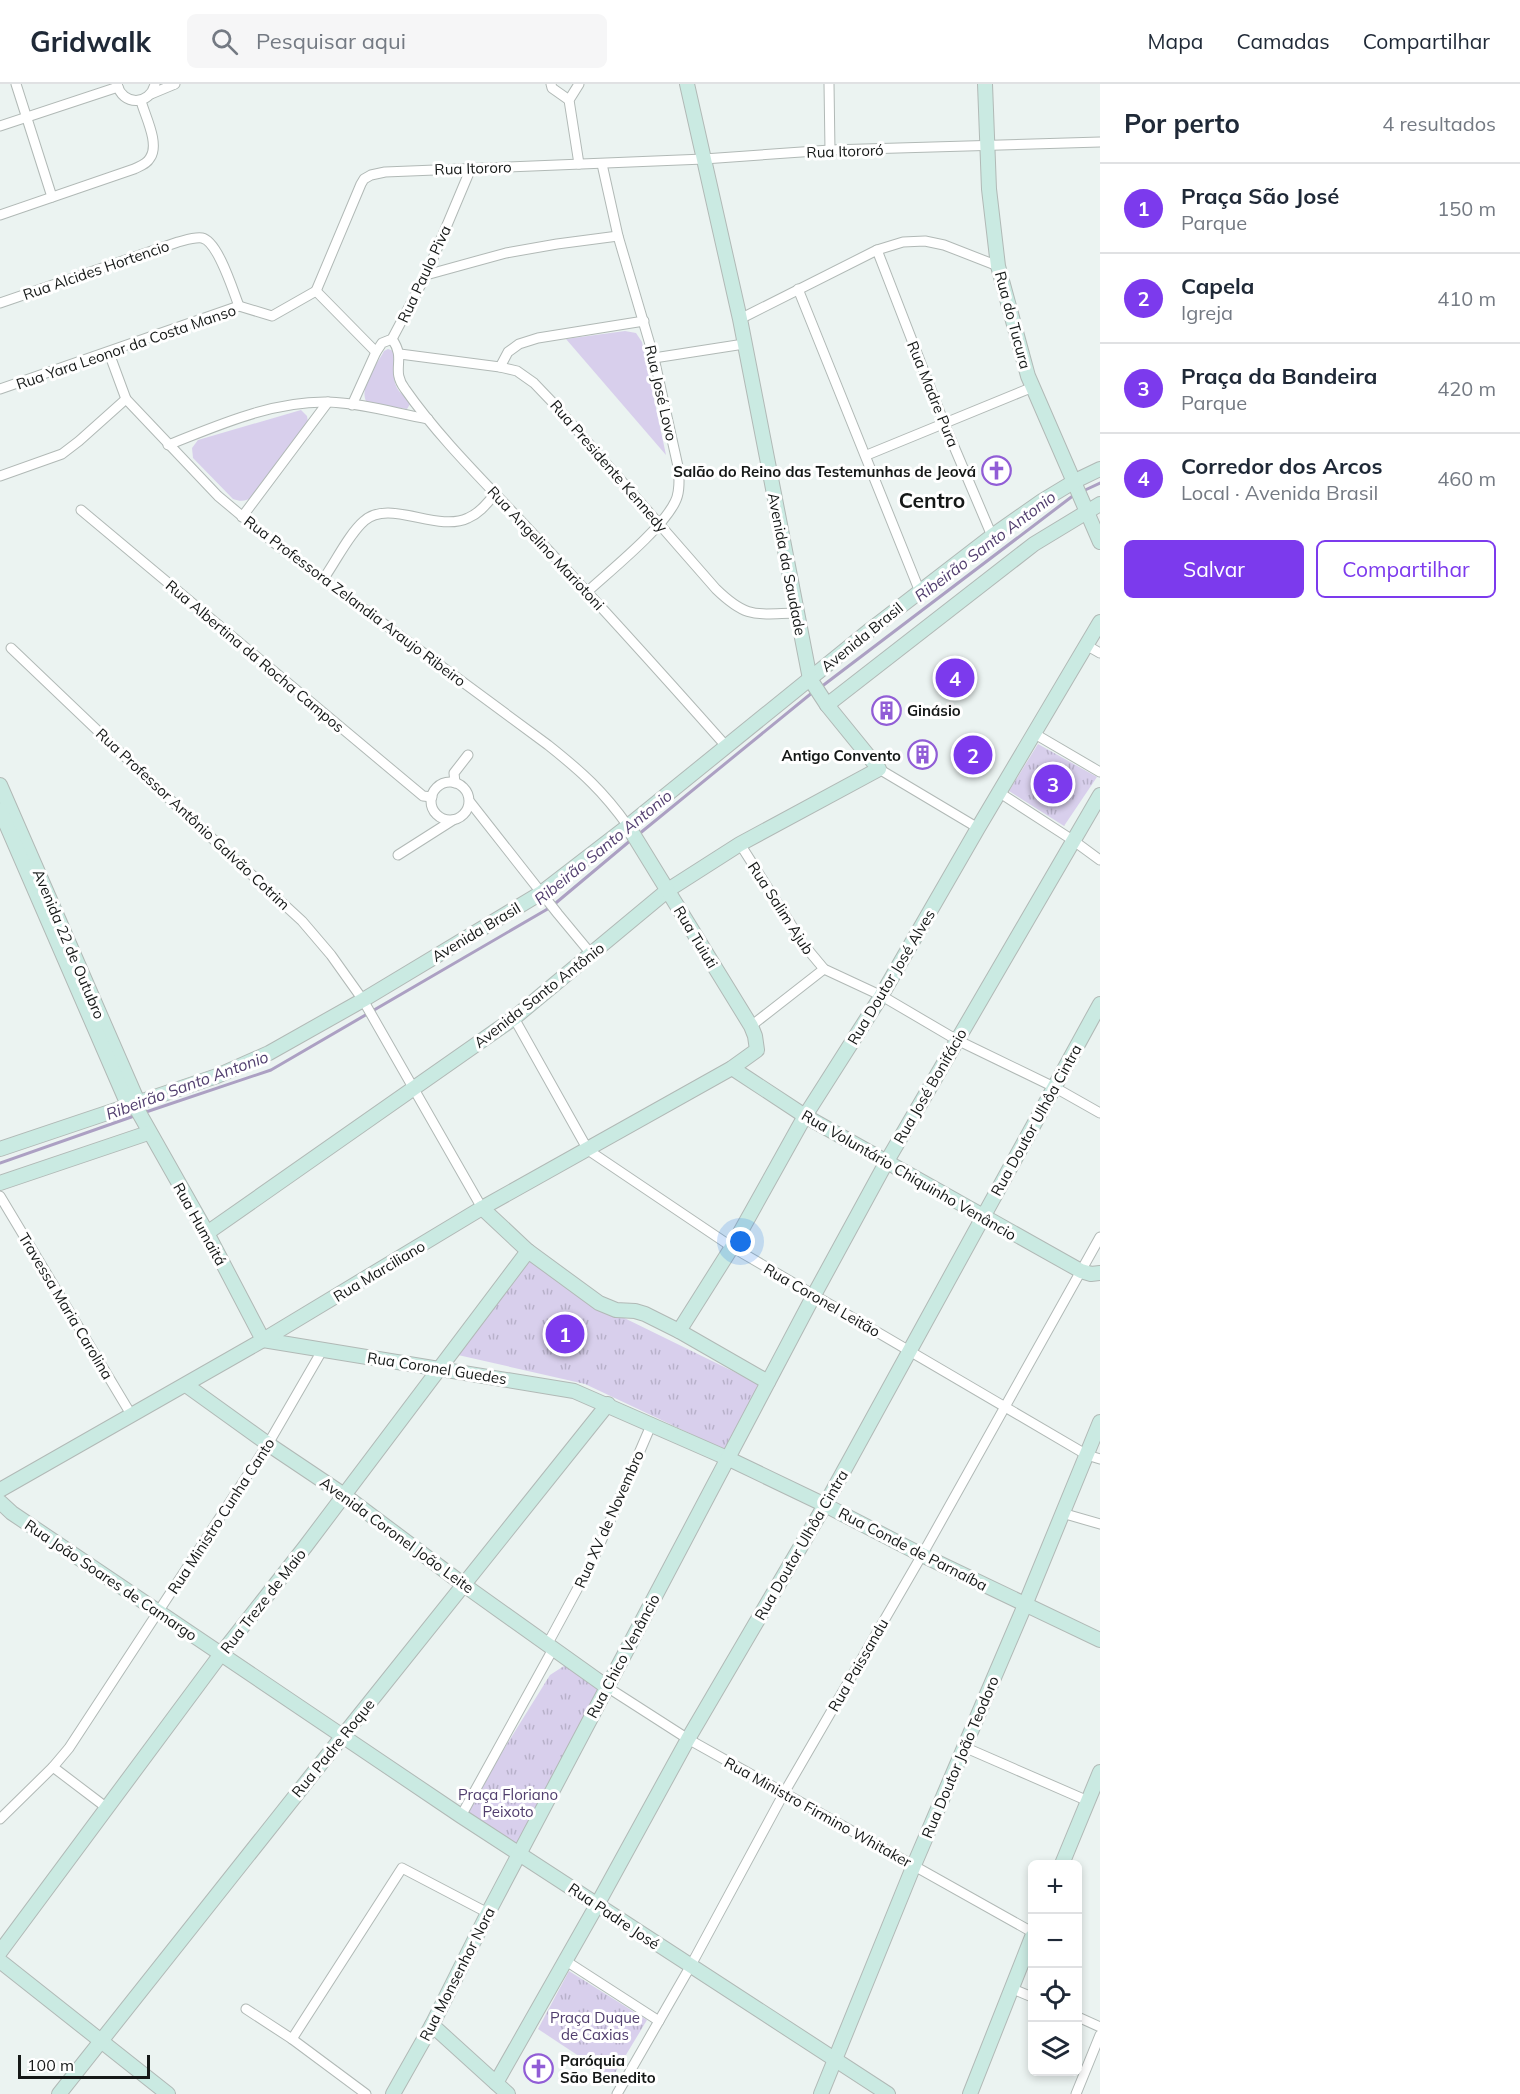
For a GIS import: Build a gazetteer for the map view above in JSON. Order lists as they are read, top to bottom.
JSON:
{
  "streets": {
    "street": [
      "Rua Itororó",
      "Rua Itororo",
      "Rua Alcides Hortencio",
      "Rua Paulo Piva",
      "Rua do Tucura",
      "Rua Yara Leonor da Costa Manso",
      "Rua José Lovo",
      "Rua Madre Pura",
      "Rua Presidente Kennedy",
      "Rua Angelino Mariotoni",
      "Avenida da Saudade",
      "Rua Professora Zelandia Araujo Ribeiro",
      "Avenida Brasil",
      "Rua Albertina da Rocha Campos",
      "Rua Professor Antônio Galvão Cotrim",
      "Rua Salim Ajub",
      "Rua Tuiuti",
      "Avenida 22 de Outubro",
      "Rua Doutor José Alves",
      "Avenida Santo Antônio",
      "Rua José Bonifácio",
      "Rua Doutor Ulhôa Cintra",
      "Rua Voluntário Chiquinho Venâncio",
      "Rua Humaitá",
      "Rua Marciliano",
      "Rua Coronel Leitão",
      "Travessa Maria Carolina",
      "Rua Coronel Guedes",
      "Rua Ministro Cunha Canto",
      "Rua XV de Novembro",
      "Avenida Coronel João Leite",
      "Rua Conde de Parnaíba",
      "Rua João Soares de Camargo",
      "Rua Treze de Maio",
      "Rua Chico Venâncio",
      "Rua Paissandu",
      "Rua Padre Roque",
      "Rua Doutor João Teodoro",
      "Rua Ministro Firmino Whitaker",
      "Rua Padre José",
      "Rua Monsenhor Nora"
    ]
  },
  "crossings": [
    ["Rua Itororó", "Rua Itororo"],
    ["Rua Itororó", "Rua do Tucura"],
    ["Rua Itororó", "Avenida da Saudade"],
    ["Rua Itororo", "Rua Paulo Piva"],
    ["Rua Itororo", "Rua Yara Leonor da Costa Manso"],
    ["Rua Itororo", "Rua José Lovo"],
    ["Rua Itororo", "Avenida da Saudade"],
    ["Rua Alcides Hortencio", "Rua Yara Leonor da Costa Manso"],
    ["Rua Paulo Piva", "Rua Angelino Mariotoni"],
    ["Rua do Tucura", "Avenida Brasil"],
    ["Rua Yara Leonor da Costa Manso", "Rua Professora Zelandia Araujo Ribeiro"],
    ["Rua José Lovo", "Rua Presidente Kennedy"],
    ["Rua José Lovo", "Rua Angelino Mariotoni"],
    ["Rua Madre Pura", "Avenida Brasil"],
    ["Rua Presidente Kennedy", "Rua Angelino Mariotoni"],
    ["Rua Presidente Kennedy", "Avenida da Saudade"],
    ["Rua Angelino Mariotoni", "Avenida Brasil"],
    ["Avenida da Saudade", "Avenida Brasil"],
    ["Avenida da Saudade", "Rua Doutor José Alves"],
    ["Avenida da Saudade", "Avenida Santo Antônio"],
    ["Rua Professora Zelandia Araujo Ribeiro", "Avenida Brasil"],
    ["Rua Professora Zelandia Araujo Ribeiro", "Rua Tuiuti"],
    ["Avenida Brasil", "Rua Professor Antônio Galvão Cotrim"],
    ["Avenida Brasil", "Rua Tuiuti"],
    ["Avenida Brasil", "Avenida 22 de Outubro"],
    ["Avenida Brasil", "Rua Humaitá"],
    ["Rua Professor Antônio Galvão Cotrim", "Avenida Santo Antônio"],
    ["Rua Professor Antônio Galvão Cotrim", "Rua Marciliano"],
    ["Rua Salim Ajub", "Avenida Santo Antônio"],
    ["Rua Tuiuti", "Avenida Santo Antônio"],
    ["Rua Tuiuti", "Rua Marciliano"],
    ["Avenida 22 de Outubro", "Rua Humaitá"],
    ["Rua Doutor José Alves", "Rua Voluntário Chiquinho Venâncio"],
    ["Rua Doutor José Alves", "Rua Coronel Leitão"],
    ["Avenida Santo Antônio", "Rua Humaitá"],
    ["Avenida Santo Antônio", "Rua Coronel Leitão"],
    ["Rua José Bonifácio", "Rua Voluntário Chiquinho Venâncio"],
    ["Rua José Bonifácio", "Rua Coronel Leitão"],
    ["Rua José Bonifácio", "Rua Chico Venâncio"],
    ["Rua Doutor Ulhôa Cintra", "Rua Voluntário Chiquinho Venâncio"],
    ["Rua Doutor Ulhôa Cintra", "Rua Coronel Leitão"],
    ["Rua Doutor Ulhôa Cintra", "Rua Conde de Parnaíba"],
    ["Rua Doutor Ulhôa Cintra", "Rua Ministro Firmino Whitaker"],
    ["Rua Doutor Ulhôa Cintra", "Rua Padre José"],
    ["Rua Voluntário Chiquinho Venâncio", "Rua Marciliano"],
    ["Rua Voluntário Chiquinho Venâncio", "Rua Paissandu"],
    ["Rua Humaitá", "Rua Marciliano"],
    ["Rua Humaitá", "Rua Coronel Guedes"],
    ["Rua Marciliano", "Rua Coronel Leitão"],
    ["Rua Marciliano", "Travessa Maria Carolina"],
    ["Rua Marciliano", "Rua Coronel Guedes"],
    ["Rua Marciliano", "Avenida Coronel João Leite"],
    ["Rua Coronel Leitão", "Rua Paissandu"],
    ["Rua Coronel Leitão", "Rua Doutor João Teodoro"],
    ["Rua Coronel Guedes", "Rua Ministro Cunha Canto"],
    ["Rua Coronel Guedes", "Rua XV de Novembro"],
    ["Rua Coronel Guedes", "Rua Conde de Parnaíba"],
    ["Rua Coronel Guedes", "Rua Treze de Maio"],
    ["Rua Coronel Guedes", "Rua Padre Roque"],
    ["Rua Ministro Cunha Canto", "Avenida Coronel João Leite"],
    ["Rua Ministro Cunha Canto", "Rua João Soares de Camargo"],
    ["Rua XV de Novembro", "Avenida Coronel João Leite"],
    ["Rua XV de Novembro", "Rua Conde de Parnaíba"],
    ["Avenida Coronel João Leite", "Rua Treze de Maio"],
    ["Avenida Coronel João Leite", "Rua Chico Venâncio"],
    ["Avenida Coronel João Leite", "Rua Padre Roque"],
    ["Avenida Coronel João Leite", "Rua Ministro Firmino Whitaker"],
    ["Rua Conde de Parnaíba", "Rua Chico Venâncio"],
    ["Rua Conde de Parnaíba", "Rua Paissandu"],
    ["Rua Conde de Parnaíba", "Rua Doutor João Teodoro"],
    ["Rua João Soares de Camargo", "Rua Treze de Maio"],
    ["Rua João Soares de Camargo", "Rua Padre Roque"],
    ["Rua João Soares de Camargo", "Rua Padre José"],
    ["Rua Chico Venâncio", "Rua Ministro Firmino Whitaker"],
    ["Rua Chico Venâncio", "Rua Padre José"],
    ["Rua Chico Venâncio", "Rua Monsenhor Nora"],
    ["Rua Paissandu", "Rua Ministro Firmino Whitaker"],
    ["Rua Paissandu", "Rua Padre José"],
    ["Rua Padre Roque", "Rua Padre José"],
    ["Rua Doutor João Teodoro", "Rua Ministro Firmino Whitaker"],
    ["Rua Doutor João Teodoro", "Rua Padre José"],
    ["Rua Padre José", "Rua Monsenhor Nora"]
  ],
  "districts": ["Centro"],
  "water": ["Ribeirão Santo Antonio"],
  "parks": ["Praça Floriano Peixoto", "Praça Duque de Caxias"],
  "places": {
    "church": ["Salão do Reino das Testemunhas de Jeová", "Paróquia São Benedito"],
    "building": ["Ginásio", "Antigo Convento"]
  },
  "scale_bar": "100 m",
  "page": {
    "header": "Gridwalk",
    "search": "Pesquisar aqui",
    "nav": ["Mapa", "Camadas", "Compartilhar"],
    "heading": ["Por perto", "4 resultados"],
    "list": [
      {
        "mark": "1",
        "name": "Praça São José",
        "note": "Parque",
        "value": "150 m"
      },
      {
        "mark": "2",
        "name": "Capela",
        "note": "Igreja",
        "value": "410 m"
      },
      {
        "mark": "3",
        "name": "Praça da Bandeira",
        "note": "Parque",
        "value": "420 m"
      },
      {
        "mark": "4",
        "name": "Corredor dos Arcos",
        "note": "Local · Avenida Brasil",
        "value": "460 m"
      }
    ],
    "buttons": ["Salvar", "Compartilhar"],
    "pins": [
      "4",
      "2",
      "3",
      "1"
    ],
    "map_buttons": ["+", "−"],
    "scale": "100 m"
  }
}
